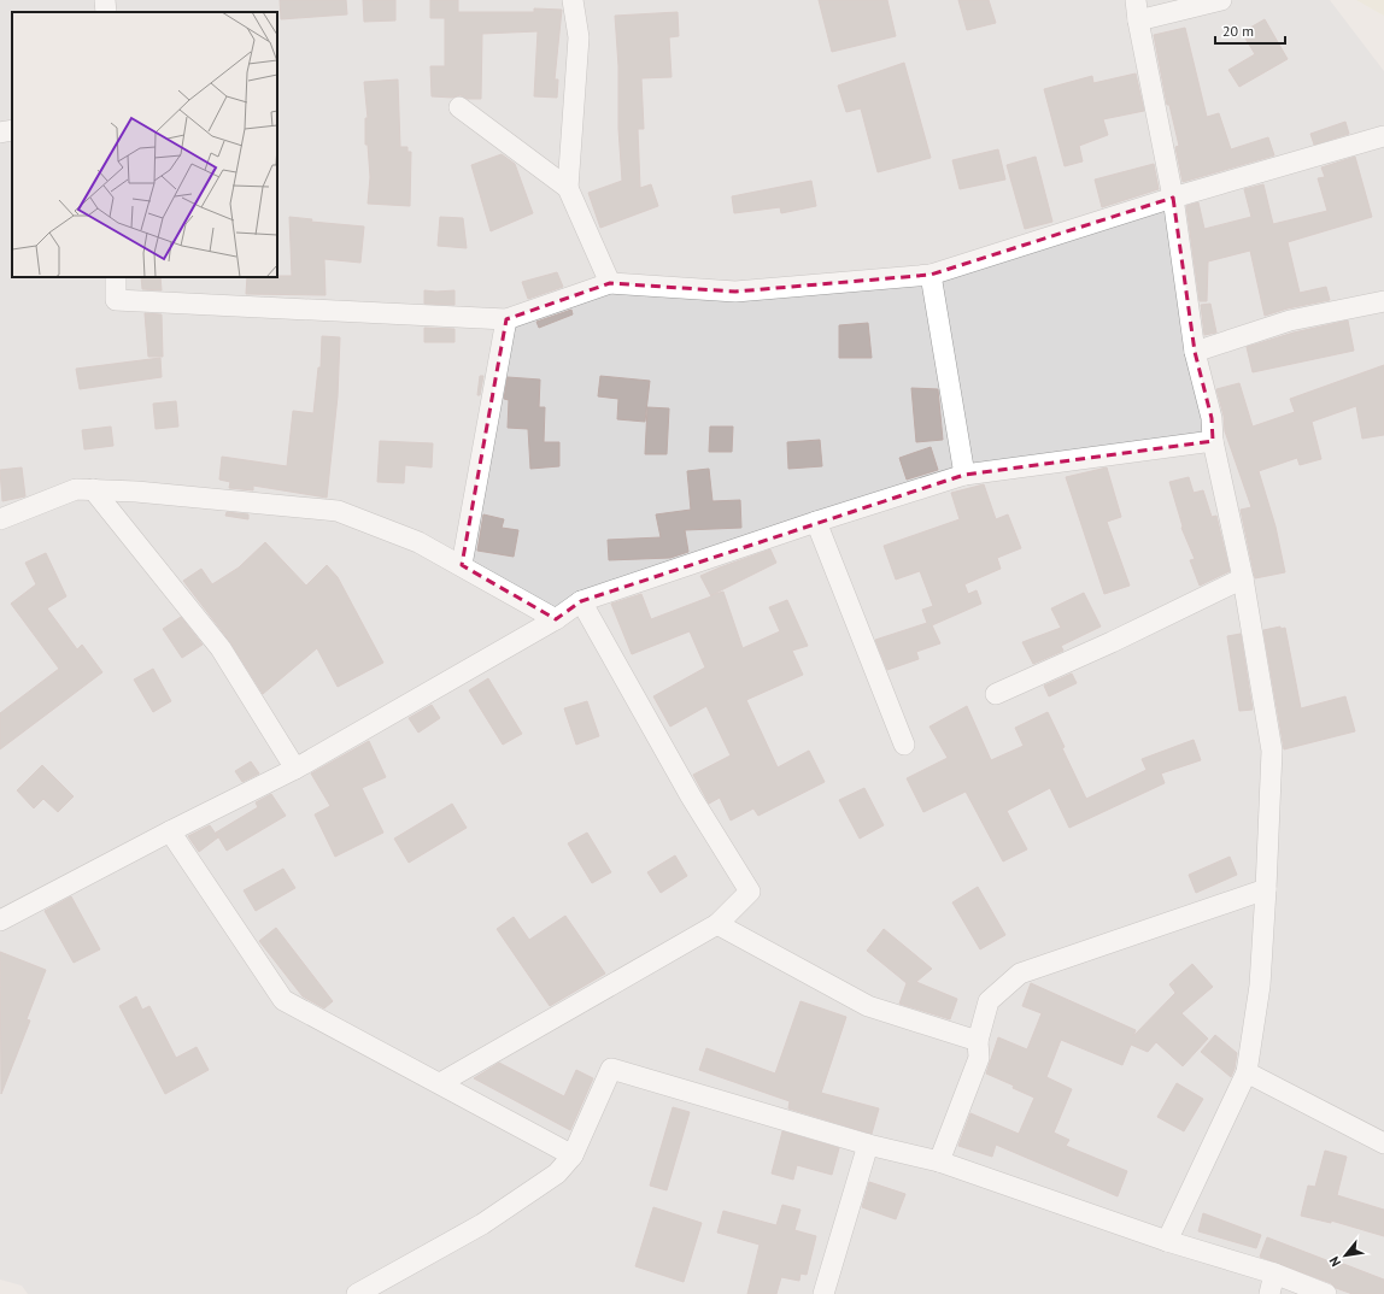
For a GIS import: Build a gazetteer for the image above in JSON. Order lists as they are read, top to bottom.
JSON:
{
  "scale_bar": "20 m",
  "north": "bottom left"
}
